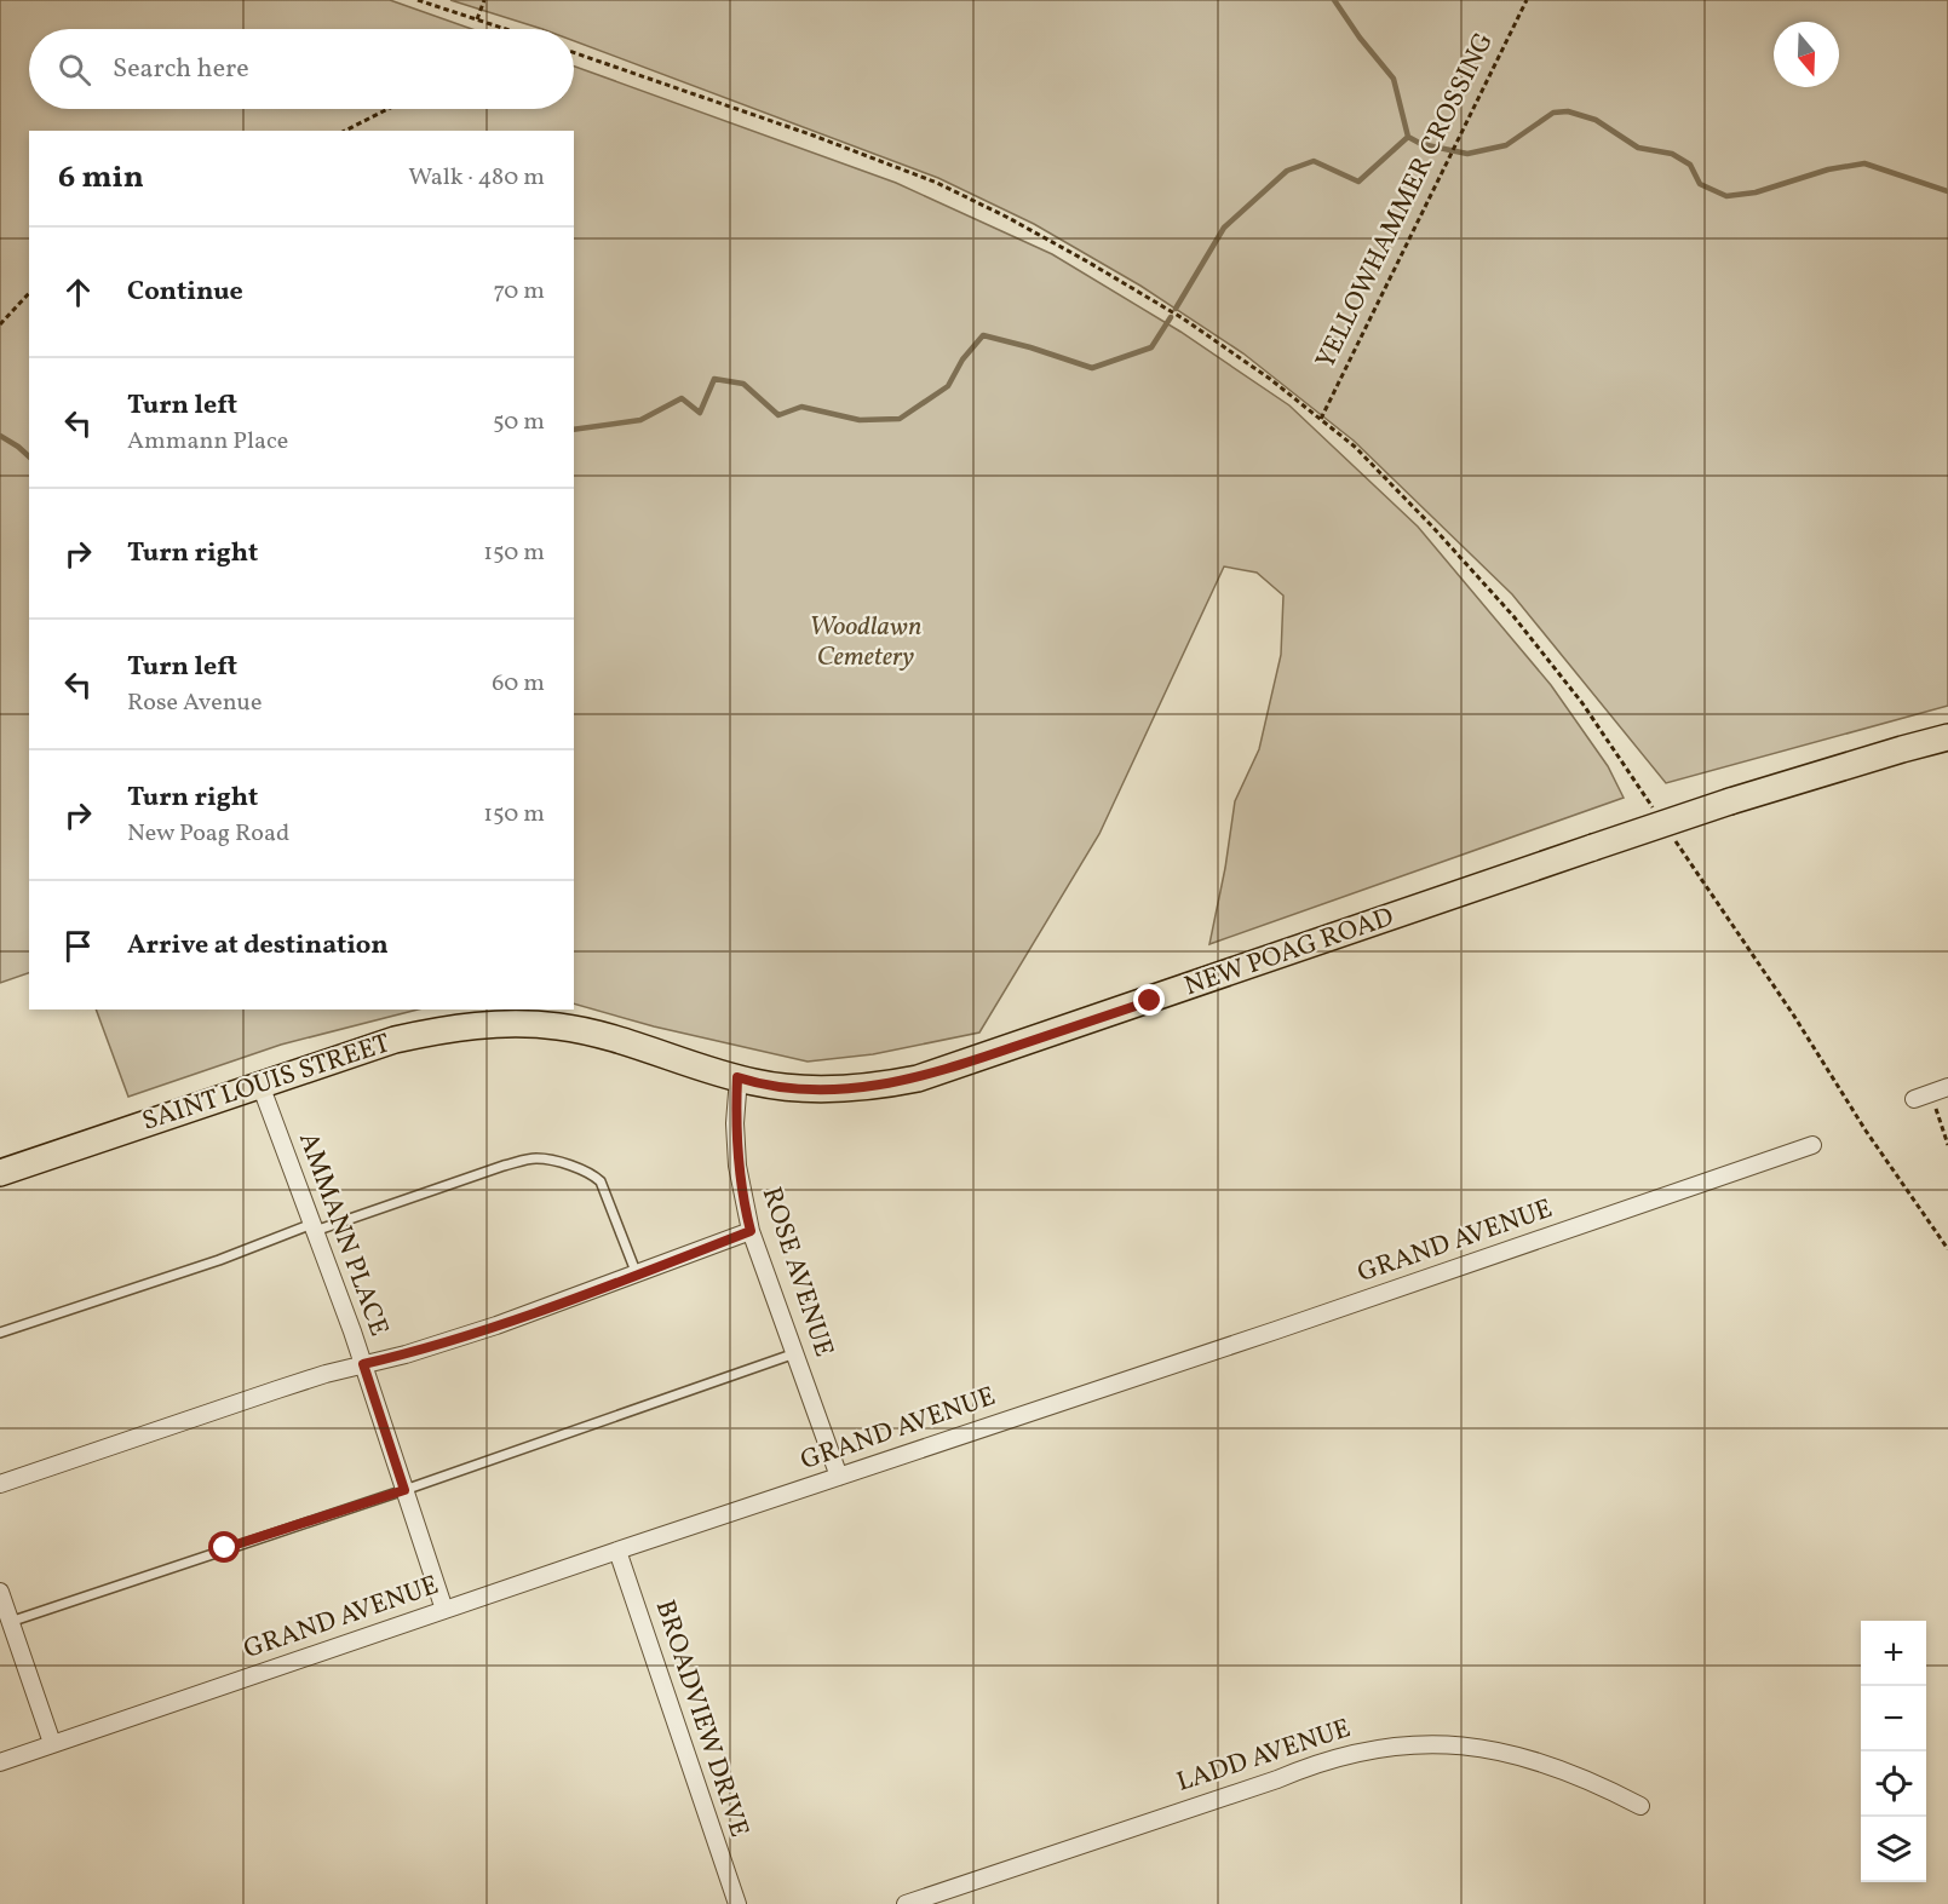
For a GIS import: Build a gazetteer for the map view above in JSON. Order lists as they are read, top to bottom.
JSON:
{
  "streets": {
    "main road": ["NEW POAG ROAD", "SAINT LOUIS STREET"],
    "street": [
      "AMMANN PLACE",
      "GRAND AVENUE",
      "ROSE AVENUE",
      "BROADVIEW DRIVE",
      "LADD AVENUE"
    ],
    "path": ["YELLOWHAMMER CROSSING"]
  },
  "crossings": [
    ["NEW POAG ROAD", "SAINT LOUIS STREET"],
    ["NEW POAG ROAD", "ROSE AVENUE"],
    ["SAINT LOUIS STREET", "AMMANN PLACE"],
    ["AMMANN PLACE", "GRAND AVENUE"],
    ["GRAND AVENUE", "ROSE AVENUE"],
    ["GRAND AVENUE", "BROADVIEW DRIVE"]
  ],
  "parks": ["Woodlawn Cemetery"],
  "north": "bottom",
  "page": {
    "search": "Search here",
    "heading": ["6 min", "Walk · 480 m"],
    "list": [
      ["Continue", "70 m"],
      ["Turn left", "Ammann Place", "50 m"],
      ["Turn right", "150 m"],
      ["Turn left", "Rose Avenue", "60 m"],
      ["Turn right", "New Poag Road", "150 m"],
      "Arrive at destination"
    ],
    "map_buttons": ["+", "−"]
  }
}
